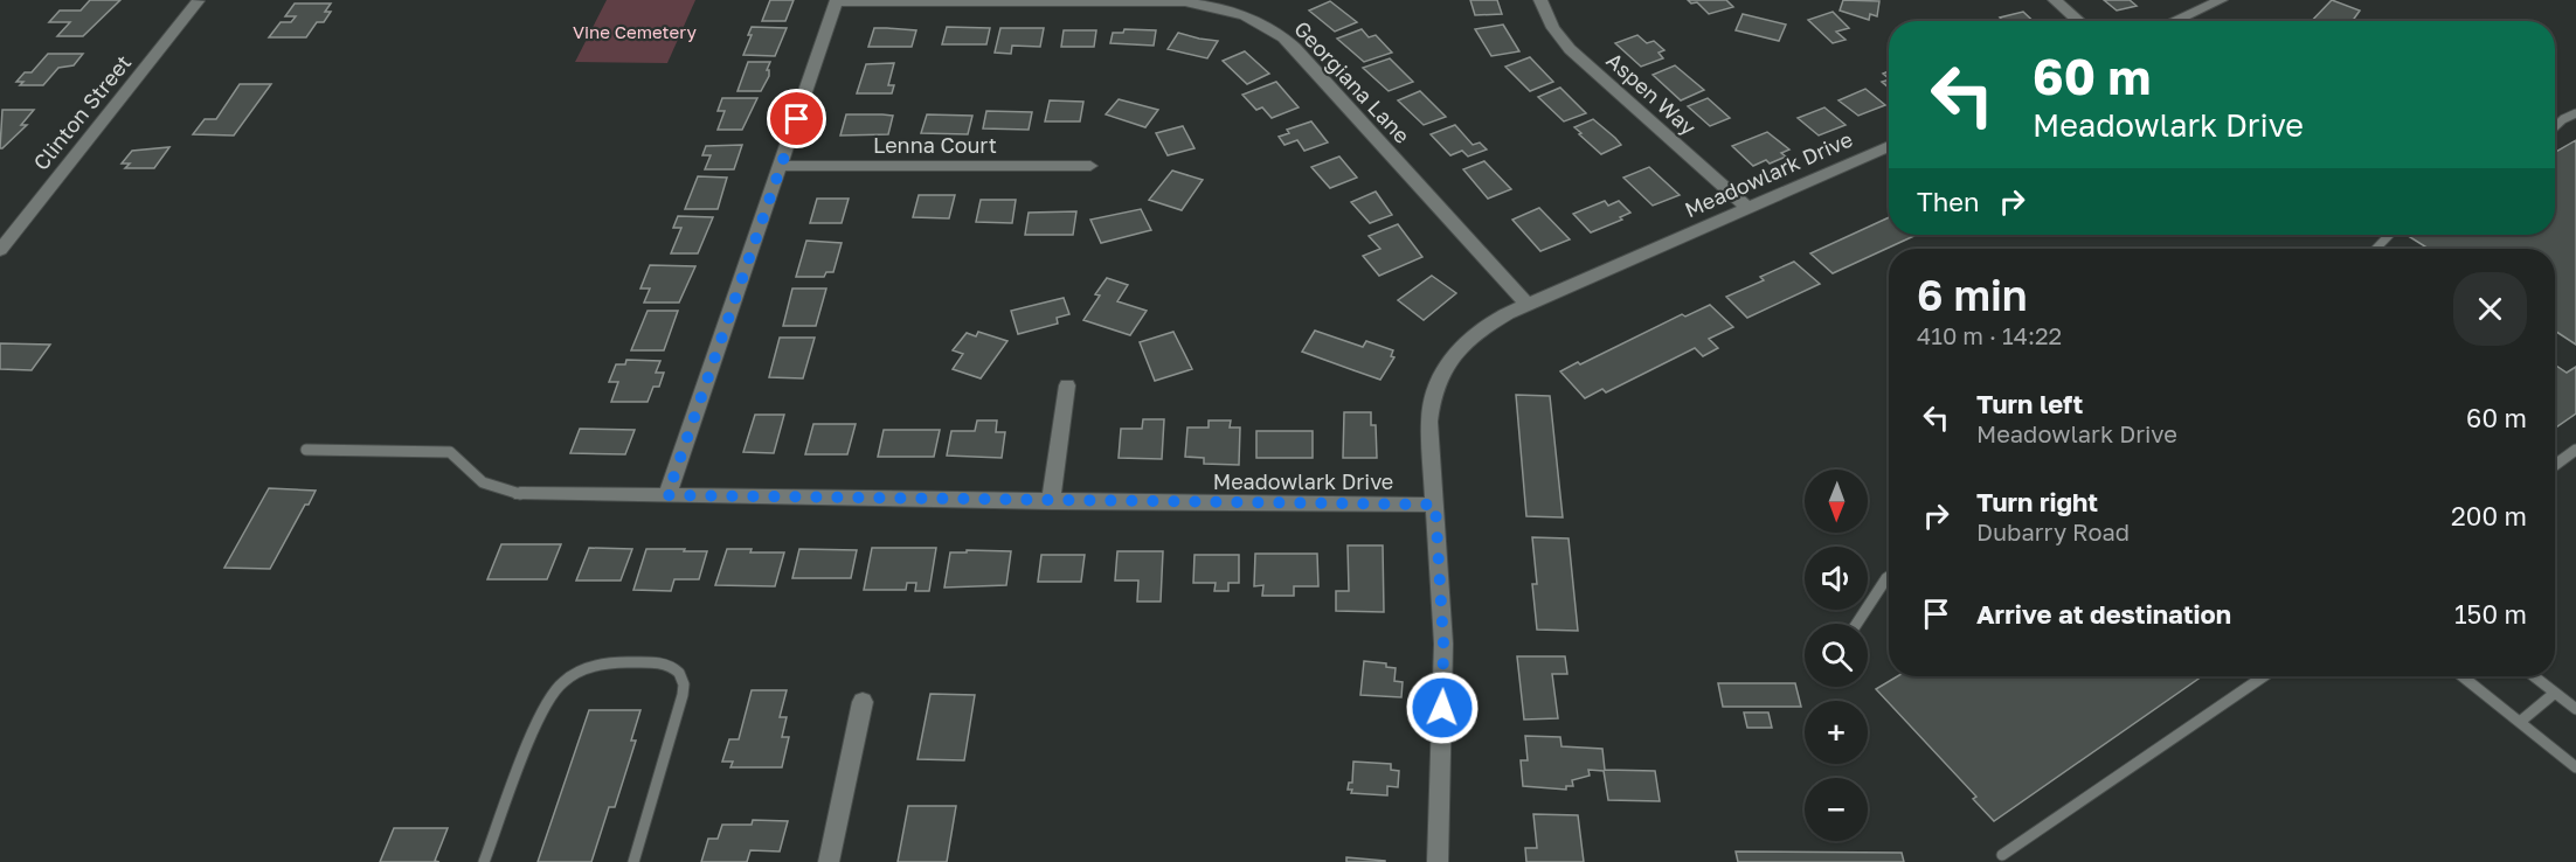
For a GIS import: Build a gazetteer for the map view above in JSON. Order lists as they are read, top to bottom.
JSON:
{
  "streets": {
    "street": [
      "Georgiana Lane",
      "Aspen Way",
      "Clinton Street",
      "Lenna Court",
      "Meadowlark Drive"
    ]
  },
  "crossings": [
    ["Georgiana Lane", "Meadowlark Drive"],
    ["Aspen Way", "Meadowlark Drive"]
  ],
  "parks": ["Vine Cemetery"],
  "north": "bottom",
  "page": {
    "turn": ["60 m", "Meadowlark Drive"],
    "then": "Then",
    "heading": ["6 min", "410 m · 14:22"],
    "list": [
      {
        "name": "Turn left",
        "note": "Meadowlark Drive",
        "value": "60 m"
      },
      {
        "name": "Turn right",
        "note": "Dubarry Road",
        "value": "200 m"
      },
      {
        "name": "Arrive at destination",
        "value": "150 m"
      }
    ],
    "map_buttons": ["+", "−"]
  }
}
